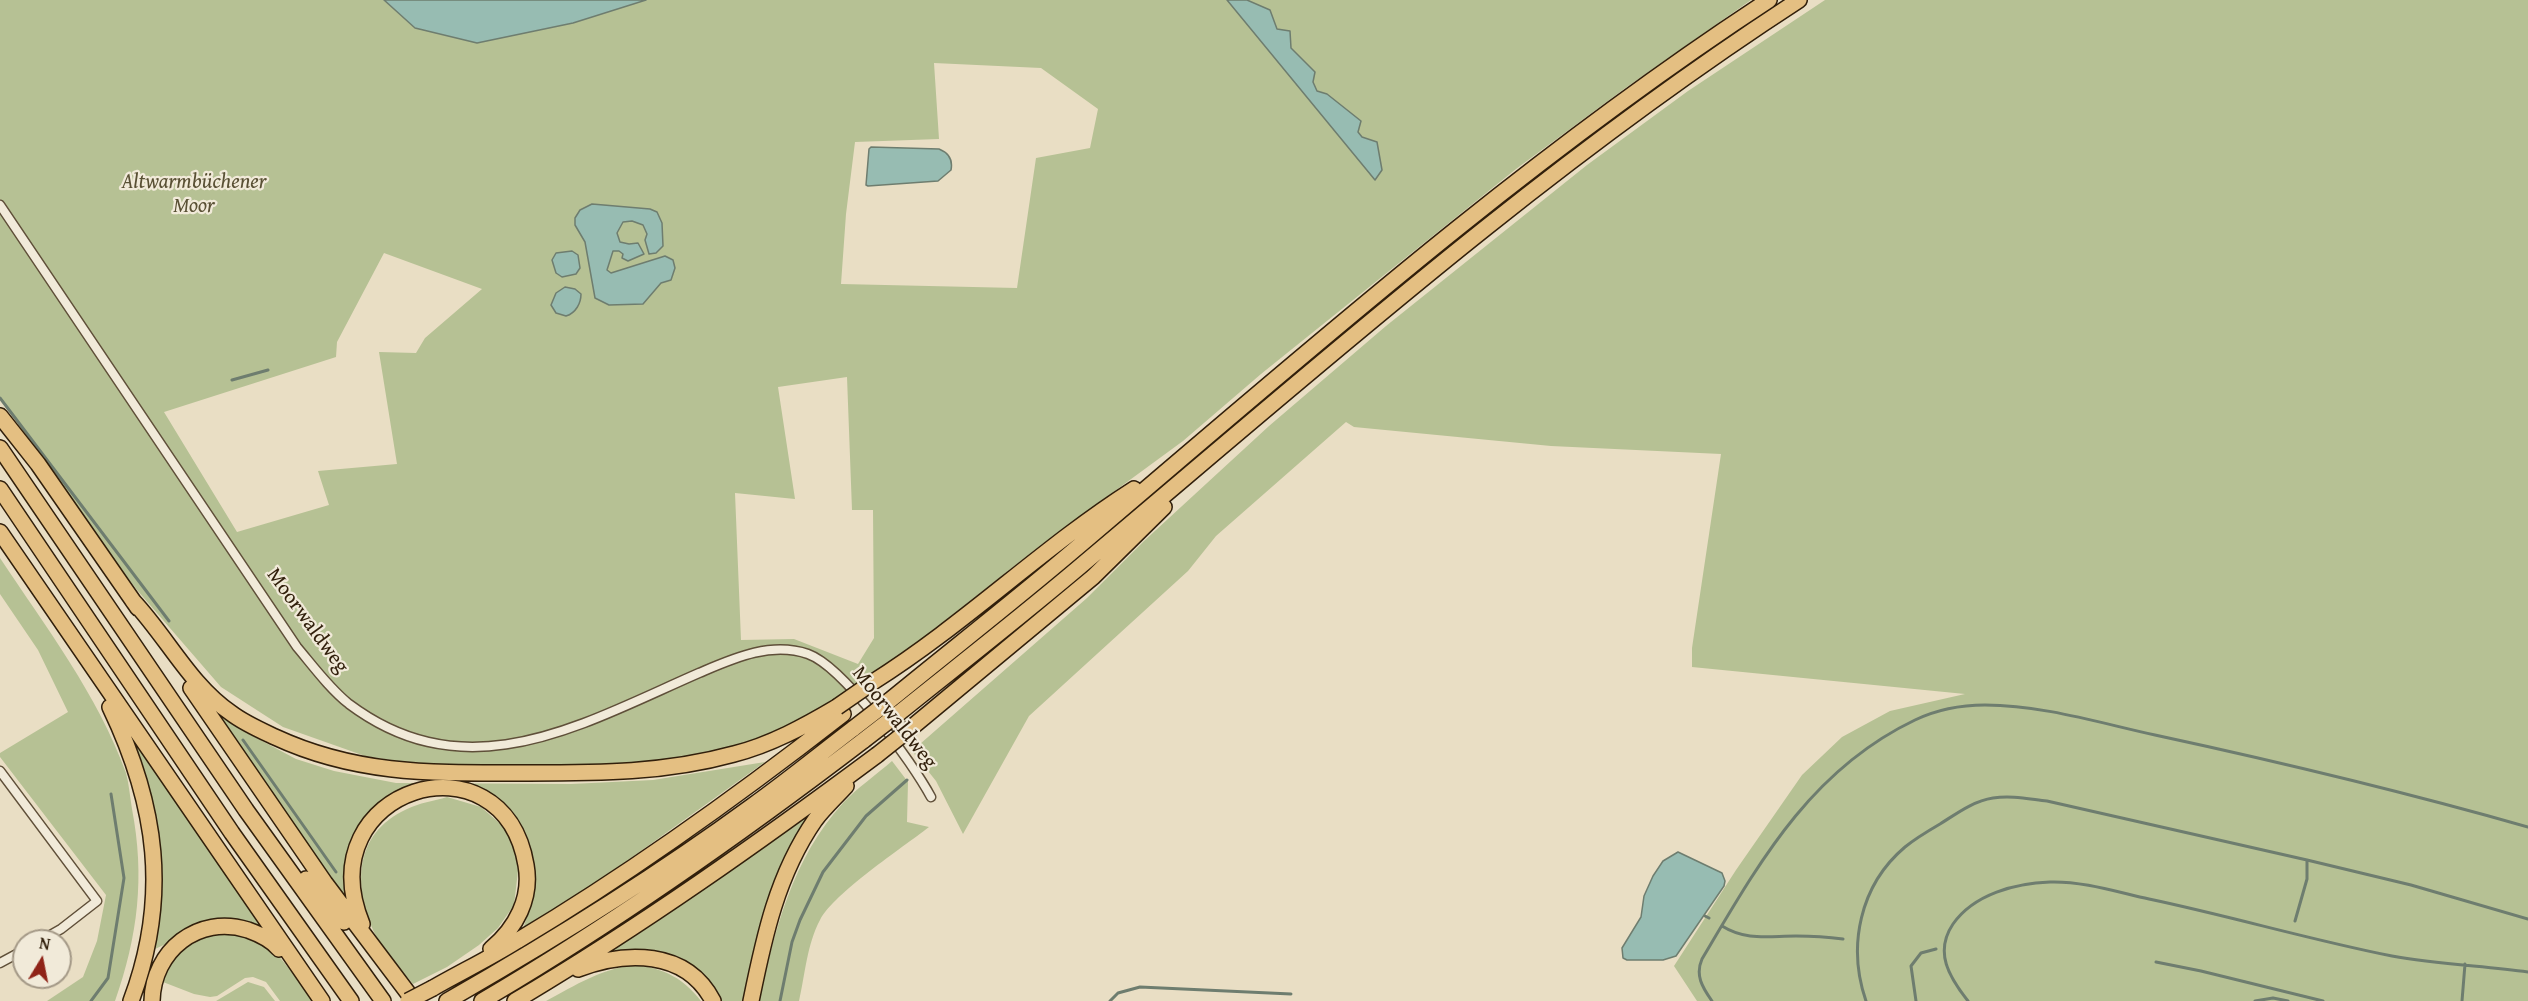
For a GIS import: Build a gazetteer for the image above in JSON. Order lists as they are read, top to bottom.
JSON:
{
  "streets": {
    "street": ["Moorwaldweg"]
  },
  "parks": ["Altwarmbüchener Moor"],
  "north": "top"
}
